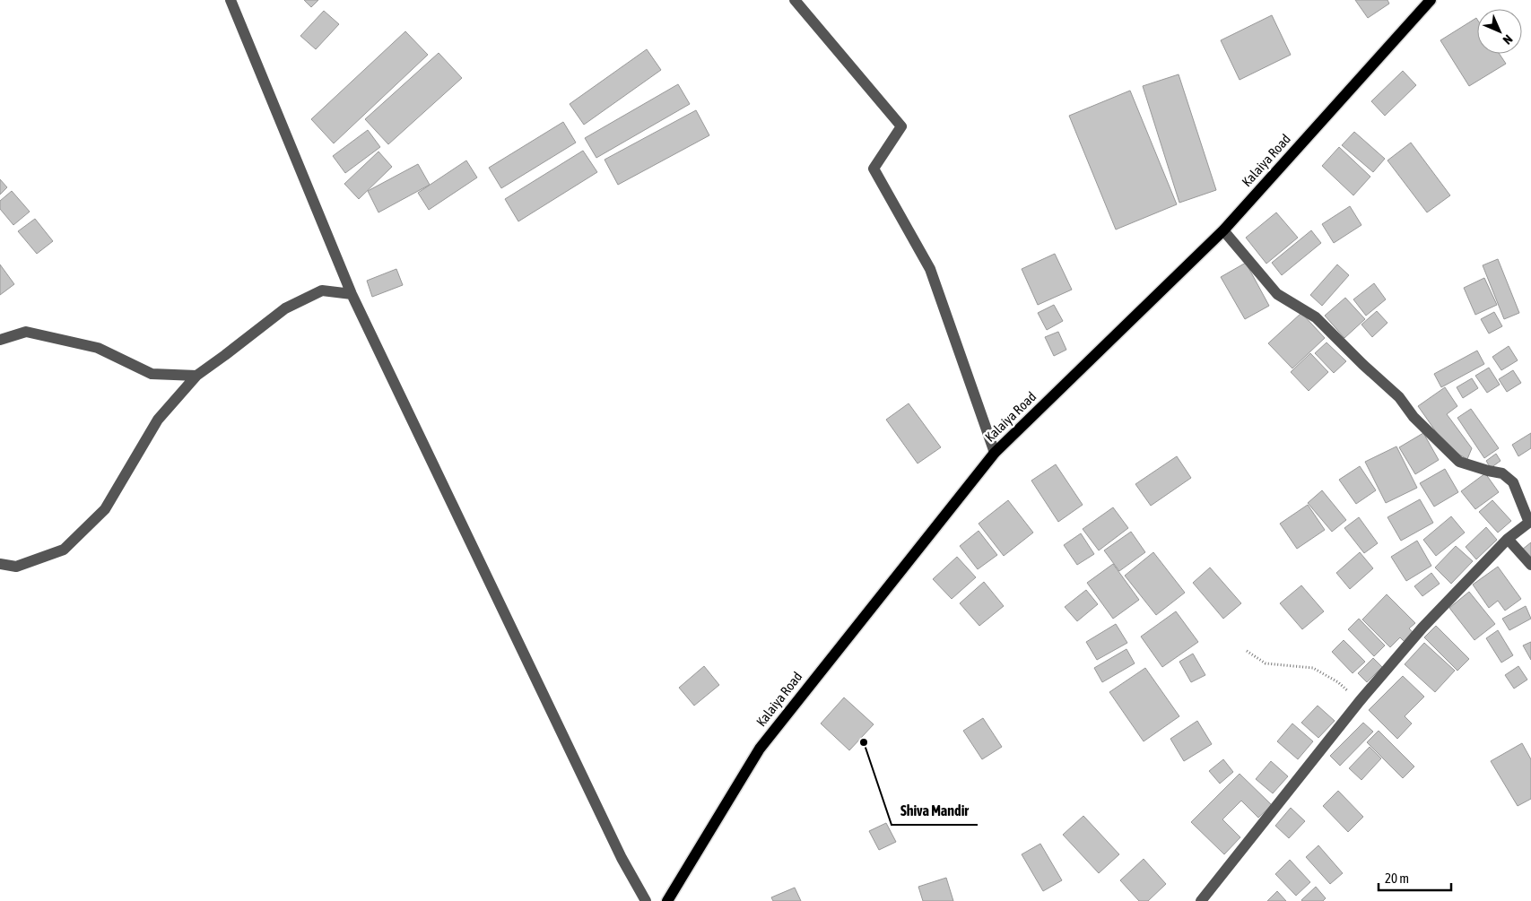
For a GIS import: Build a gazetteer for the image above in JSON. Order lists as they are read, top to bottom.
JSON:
{
  "streets": {
    "main road": ["Kalaiya Road"]
  },
  "places": ["Shiva Mandir"],
  "scale_bar": "20 m",
  "north": "bottom right"
}
